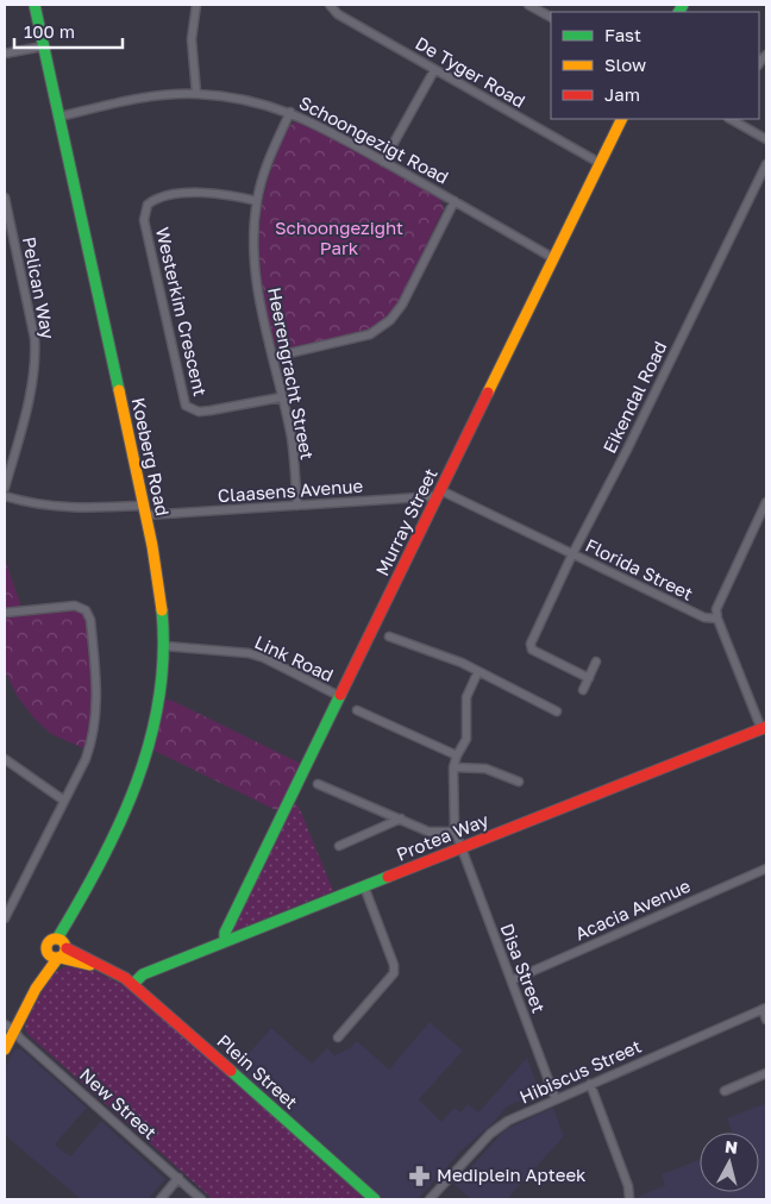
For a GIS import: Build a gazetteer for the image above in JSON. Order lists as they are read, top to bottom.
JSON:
{
  "streets": {
    "street": [
      "De Tyger Road",
      "Schoongezigt Road",
      "Pelican Way",
      "Westerkim Crescent",
      "Heerengracht Street",
      "Eikendal Road",
      "Koeberg Road",
      "Claasens Avenue",
      "Murray Street",
      "Florida Street",
      "Link Road",
      "Protea Way",
      "Acacia Avenue",
      "Disa Street",
      "Plein Street",
      "Hibiscus Street",
      "New Street"
    ]
  },
  "crossings": [
    ["De Tyger Road", "Murray Street"],
    ["Schoongezigt Road", "Heerengracht Street"],
    ["Schoongezigt Road", "Koeberg Road"],
    ["Schoongezigt Road", "Murray Street"],
    ["Westerkim Crescent", "Heerengracht Street"],
    ["Heerengracht Street", "Claasens Avenue"],
    ["Eikendal Road", "Florida Street"],
    ["Koeberg Road", "Claasens Avenue"],
    ["Koeberg Road", "Link Road"],
    ["Koeberg Road", "Plein Street"],
    ["Claasens Avenue", "Murray Street"],
    ["Claasens Avenue", "Florida Street"],
    ["Murray Street", "Florida Street"],
    ["Murray Street", "Link Road"],
    ["Murray Street", "Protea Way"],
    ["Protea Way", "Disa Street"],
    ["Protea Way", "Plein Street"],
    ["Acacia Avenue", "Disa Street"],
    ["Disa Street", "Hibiscus Street"]
  ],
  "parks": ["Schoongezight Park"],
  "places": {
    "pharmacy": ["Mediplein Apteek"]
  },
  "legend": ["Fast", "Slow", "Jam"],
  "scale_bar": "100 m",
  "north": "top"
}
